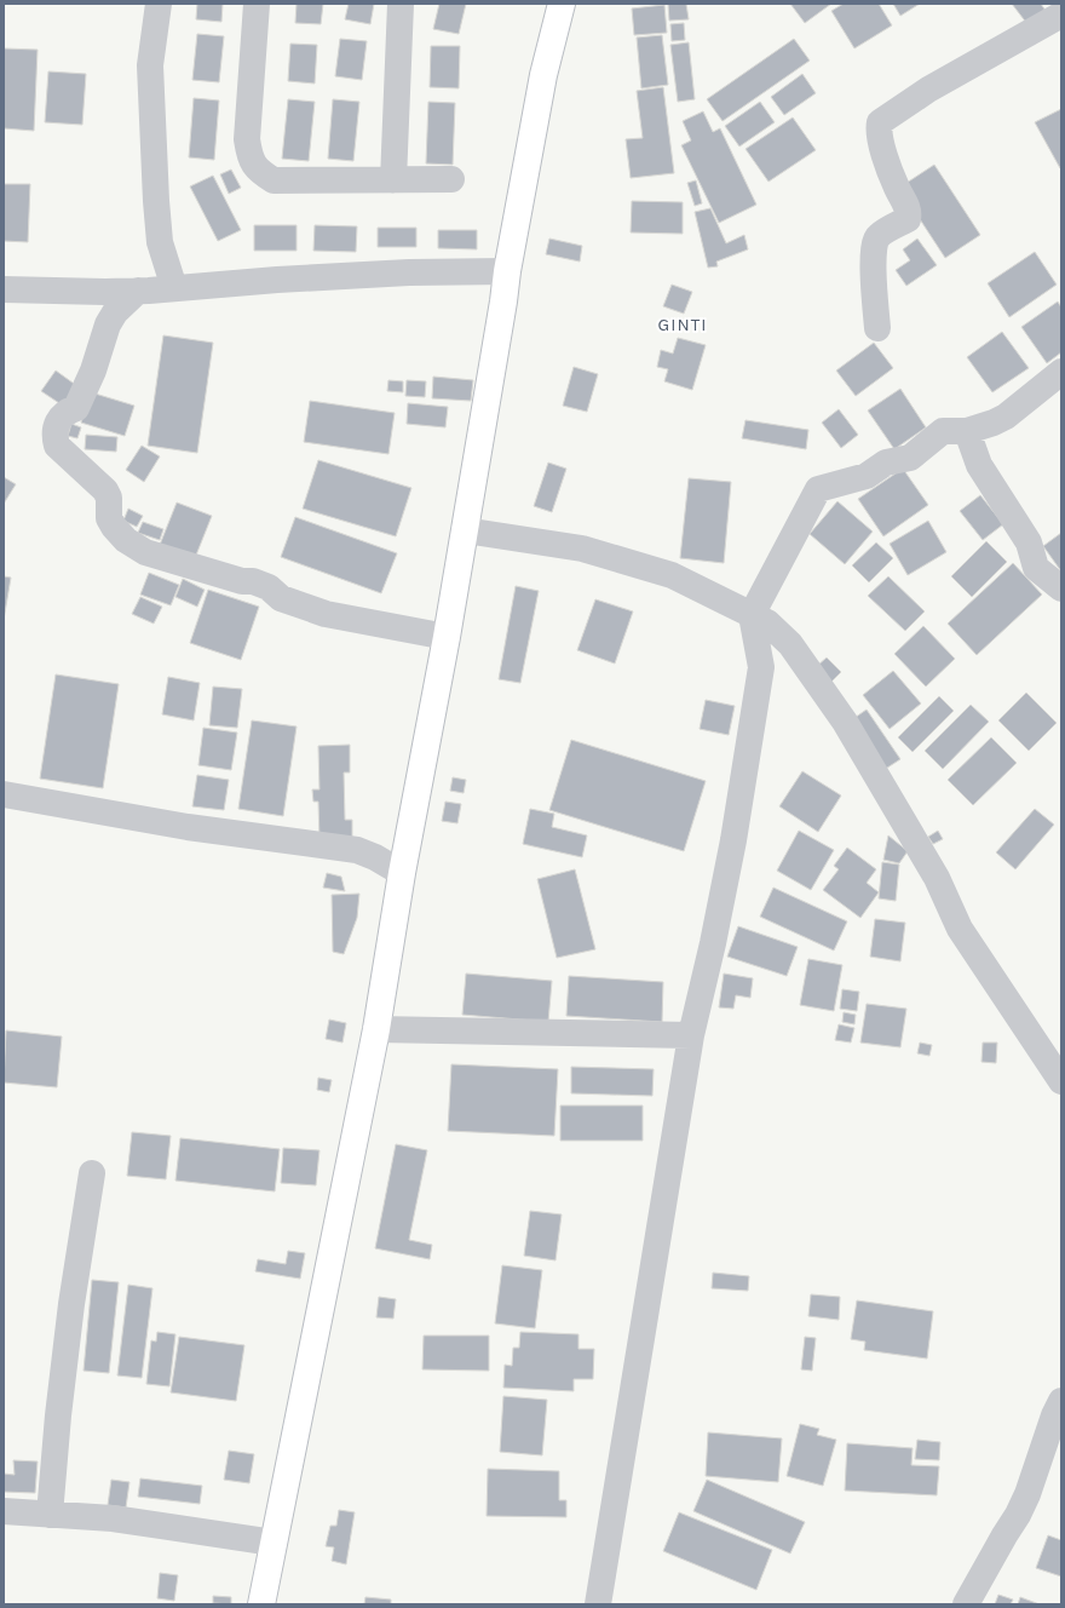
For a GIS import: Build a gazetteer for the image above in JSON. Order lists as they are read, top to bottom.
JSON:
{
  "districts": ["GINTI"]
}
